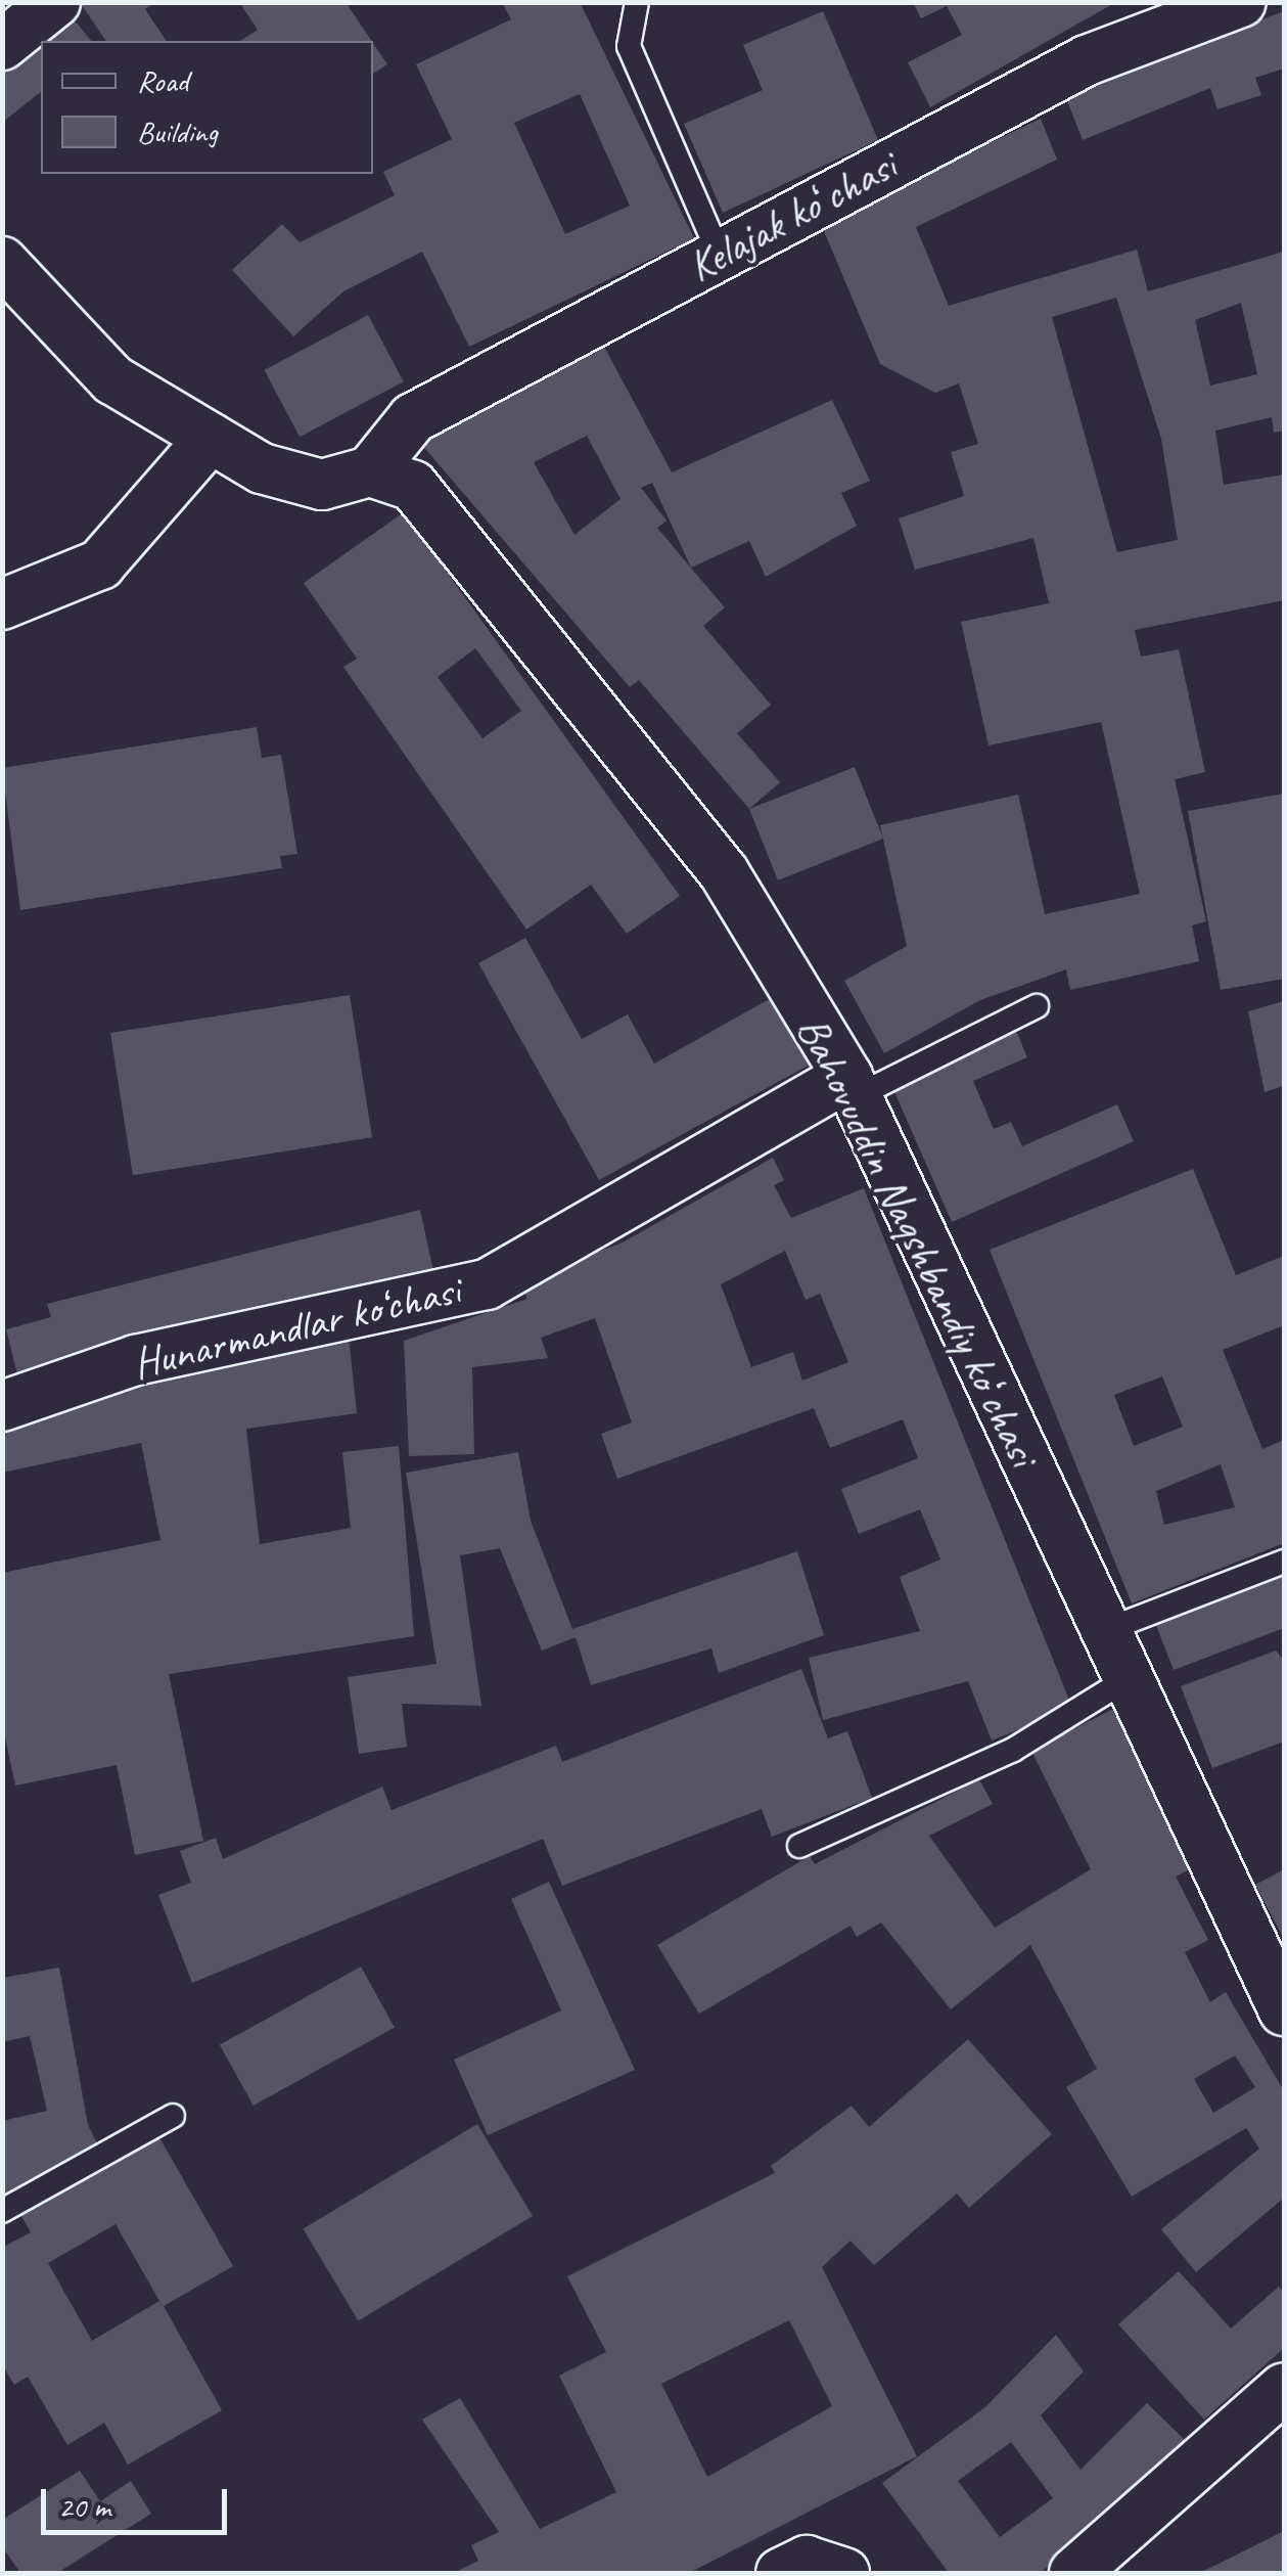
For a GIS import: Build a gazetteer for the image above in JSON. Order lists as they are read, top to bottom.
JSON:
{
  "streets": {
    "street": ["Kelajak koʻchasi", "Bahovuddin Naqshbandiy koʻchasi", "Hunarmandlar ko‘chasi"]
  },
  "crossings": [
    ["Kelajak koʻchasi", "Bahovuddin Naqshbandiy koʻchasi"],
    ["Bahovuddin Naqshbandiy koʻchasi", "Hunarmandlar ko‘chasi"]
  ],
  "legend": ["Road", "Building"],
  "scale_bar": "20 m"
}
